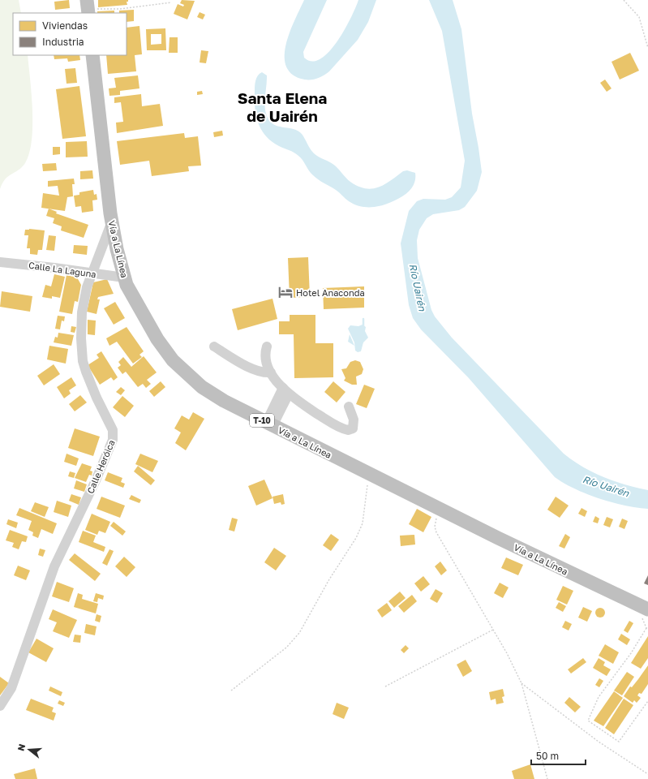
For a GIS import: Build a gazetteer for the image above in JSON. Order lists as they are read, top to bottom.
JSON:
{
  "streets": {
    "highway": ["Vía a La Línea", "T-10"],
    "street": ["Calle La Laguna", "Calle Heróica"]
  },
  "crossings": [
    ["Vía a La Línea", "Calle La Laguna"],
    ["Vía a La Línea", "Calle Heróica"],
    ["Calle La Laguna", "Calle Heróica"]
  ],
  "districts": ["Santa Elena de Uairén"],
  "water": ["Río Uairén"],
  "places": {
    "hotel": ["Hotel Anaconda"]
  },
  "legend": ["Viviendas", "Industria"],
  "scale_bar": "50 m",
  "north": "left"
}
